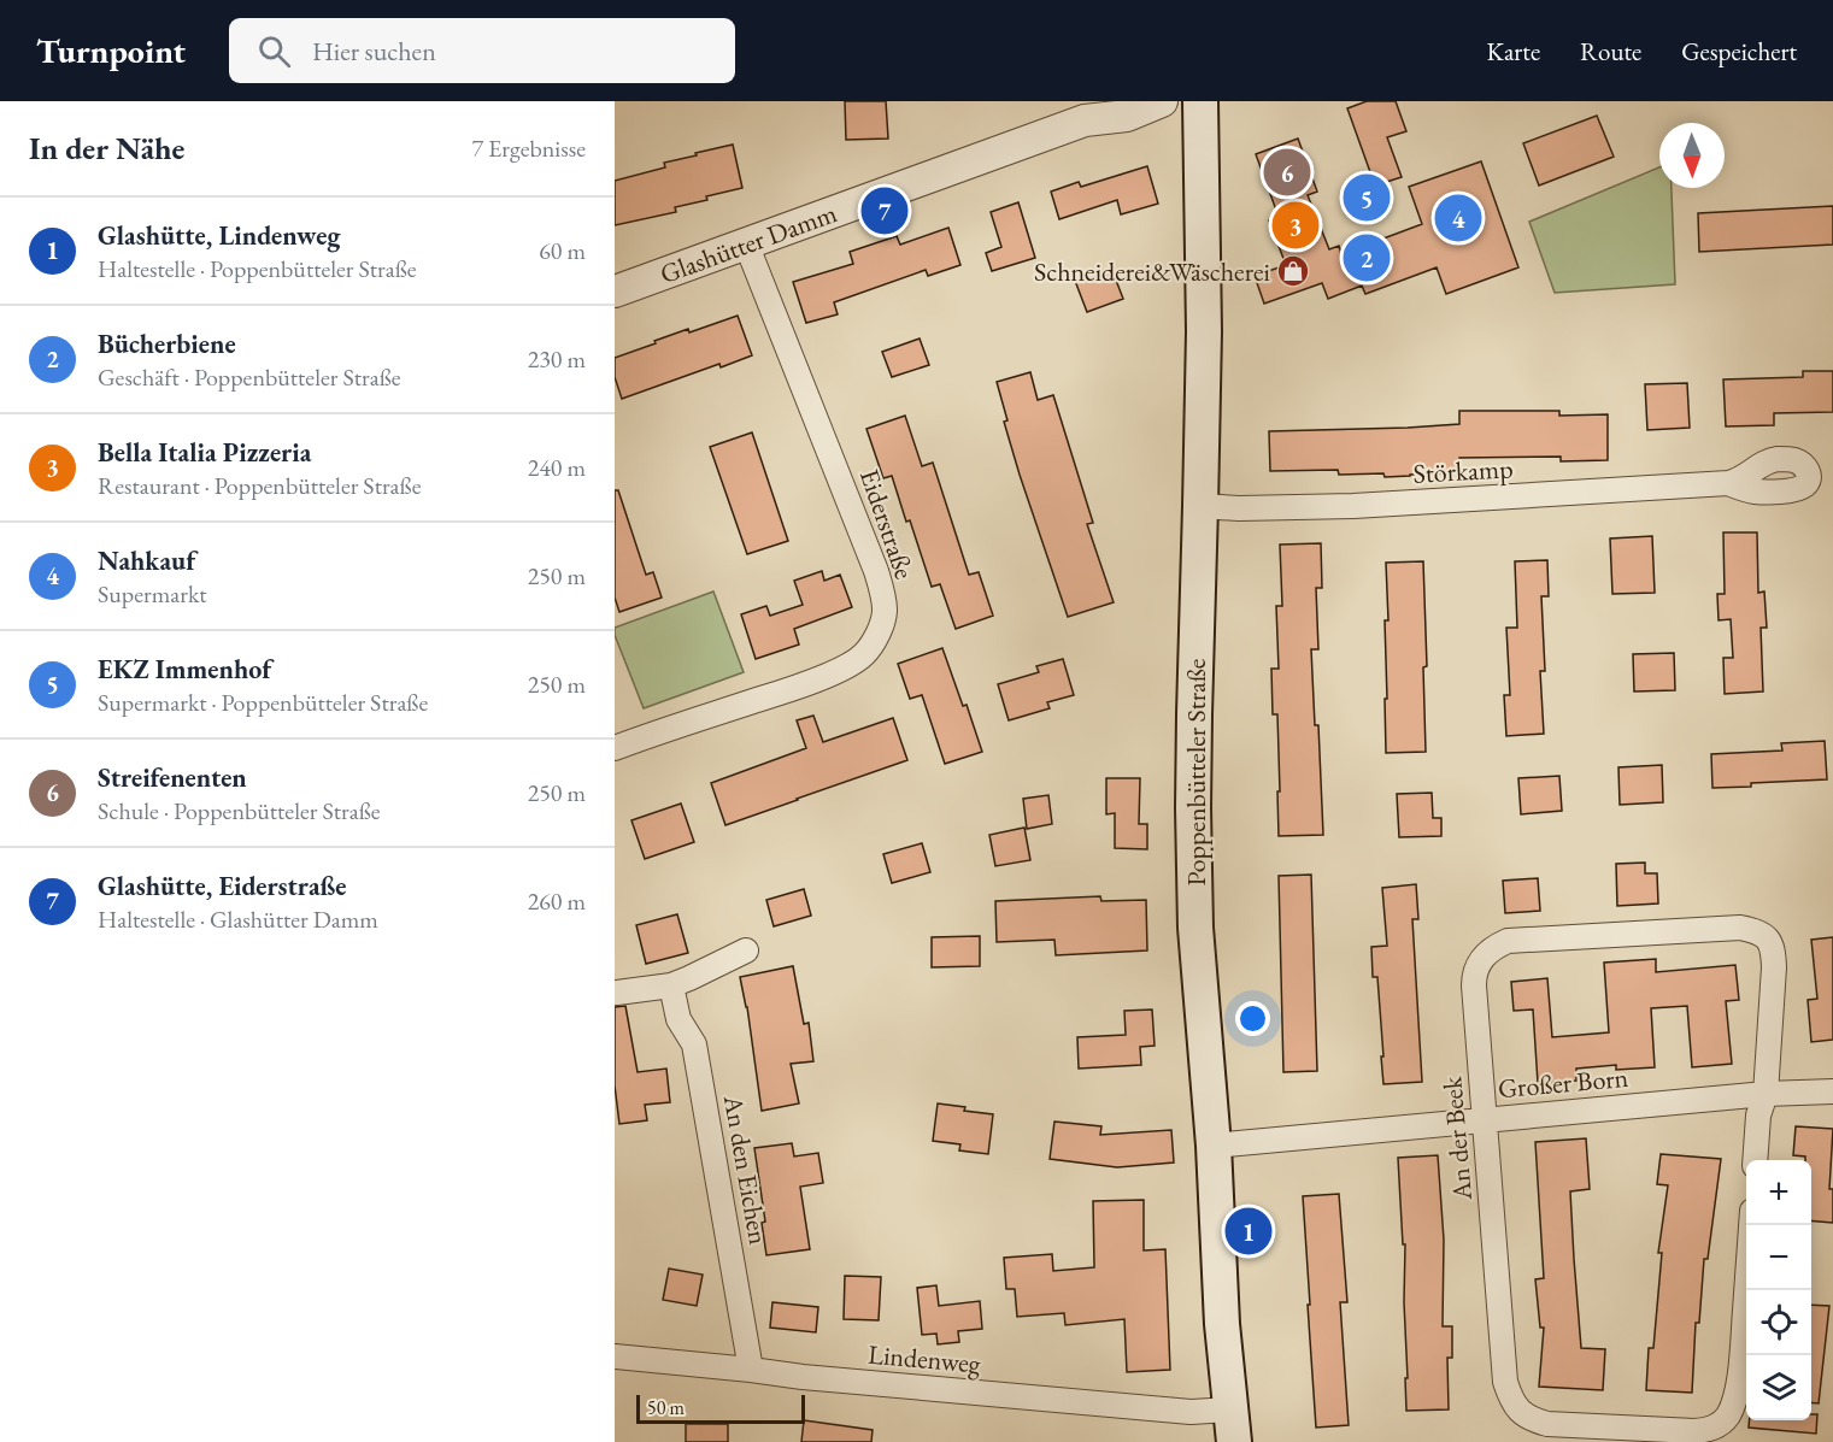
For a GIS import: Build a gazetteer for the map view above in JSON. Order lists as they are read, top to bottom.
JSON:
{
  "streets": {
    "main road": ["Poppenbütteler Straße"],
    "street": [
      "Glashütter Damm",
      "Störkamp",
      "Eiderstraße",
      "Großer Born",
      "An der Beek",
      "An den Eichen",
      "Lindenweg"
    ]
  },
  "crossings": [
    ["Glashütter Damm", "Eiderstraße"],
    ["Störkamp", "Poppenbütteler Straße"],
    ["Poppenbütteler Straße", "Großer Born"],
    ["Poppenbütteler Straße", "Lindenweg"],
    ["Großer Born", "An der Beek"],
    ["An den Eichen", "Lindenweg"]
  ],
  "places": {
    "shop": ["Schneiderei&Wäscherei"]
  },
  "scale_bar": "50 m",
  "north": "bottom",
  "page": {
    "header": "Turnpoint",
    "search": "Hier suchen",
    "nav": ["Karte", "Route", "Gespeichert"],
    "heading": ["In der Nähe", "7 Ergebnisse"],
    "pins": [
      "6",
      "5",
      "7",
      "4",
      "3",
      "2",
      "1"
    ],
    "list": [
      {
        "mark": "1",
        "name": "Glashütte, Lindenweg",
        "note": "Haltestelle · Poppenbütteler Straße",
        "value": "60 m"
      },
      {
        "mark": "2",
        "name": "Bücherbiene",
        "note": "Geschäft · Poppenbütteler Straße",
        "value": "230 m"
      },
      {
        "mark": "3",
        "name": "Bella Italia Pizzeria",
        "note": "Restaurant · Poppenbütteler Straße",
        "value": "240 m"
      },
      {
        "mark": "4",
        "name": "Nahkauf",
        "note": "Supermarkt",
        "value": "250 m"
      },
      {
        "mark": "5",
        "name": "EKZ Immenhof",
        "note": "Supermarkt · Poppenbütteler Straße",
        "value": "250 m"
      },
      {
        "mark": "6",
        "name": "Streifenenten",
        "note": "Schule · Poppenbütteler Straße",
        "value": "250 m"
      },
      {
        "mark": "7",
        "name": "Glashütte, Eiderstraße",
        "note": "Haltestelle · Glashütter Damm",
        "value": "260 m"
      }
    ],
    "map_buttons": ["+", "−"],
    "scale": "50 m"
  }
}
